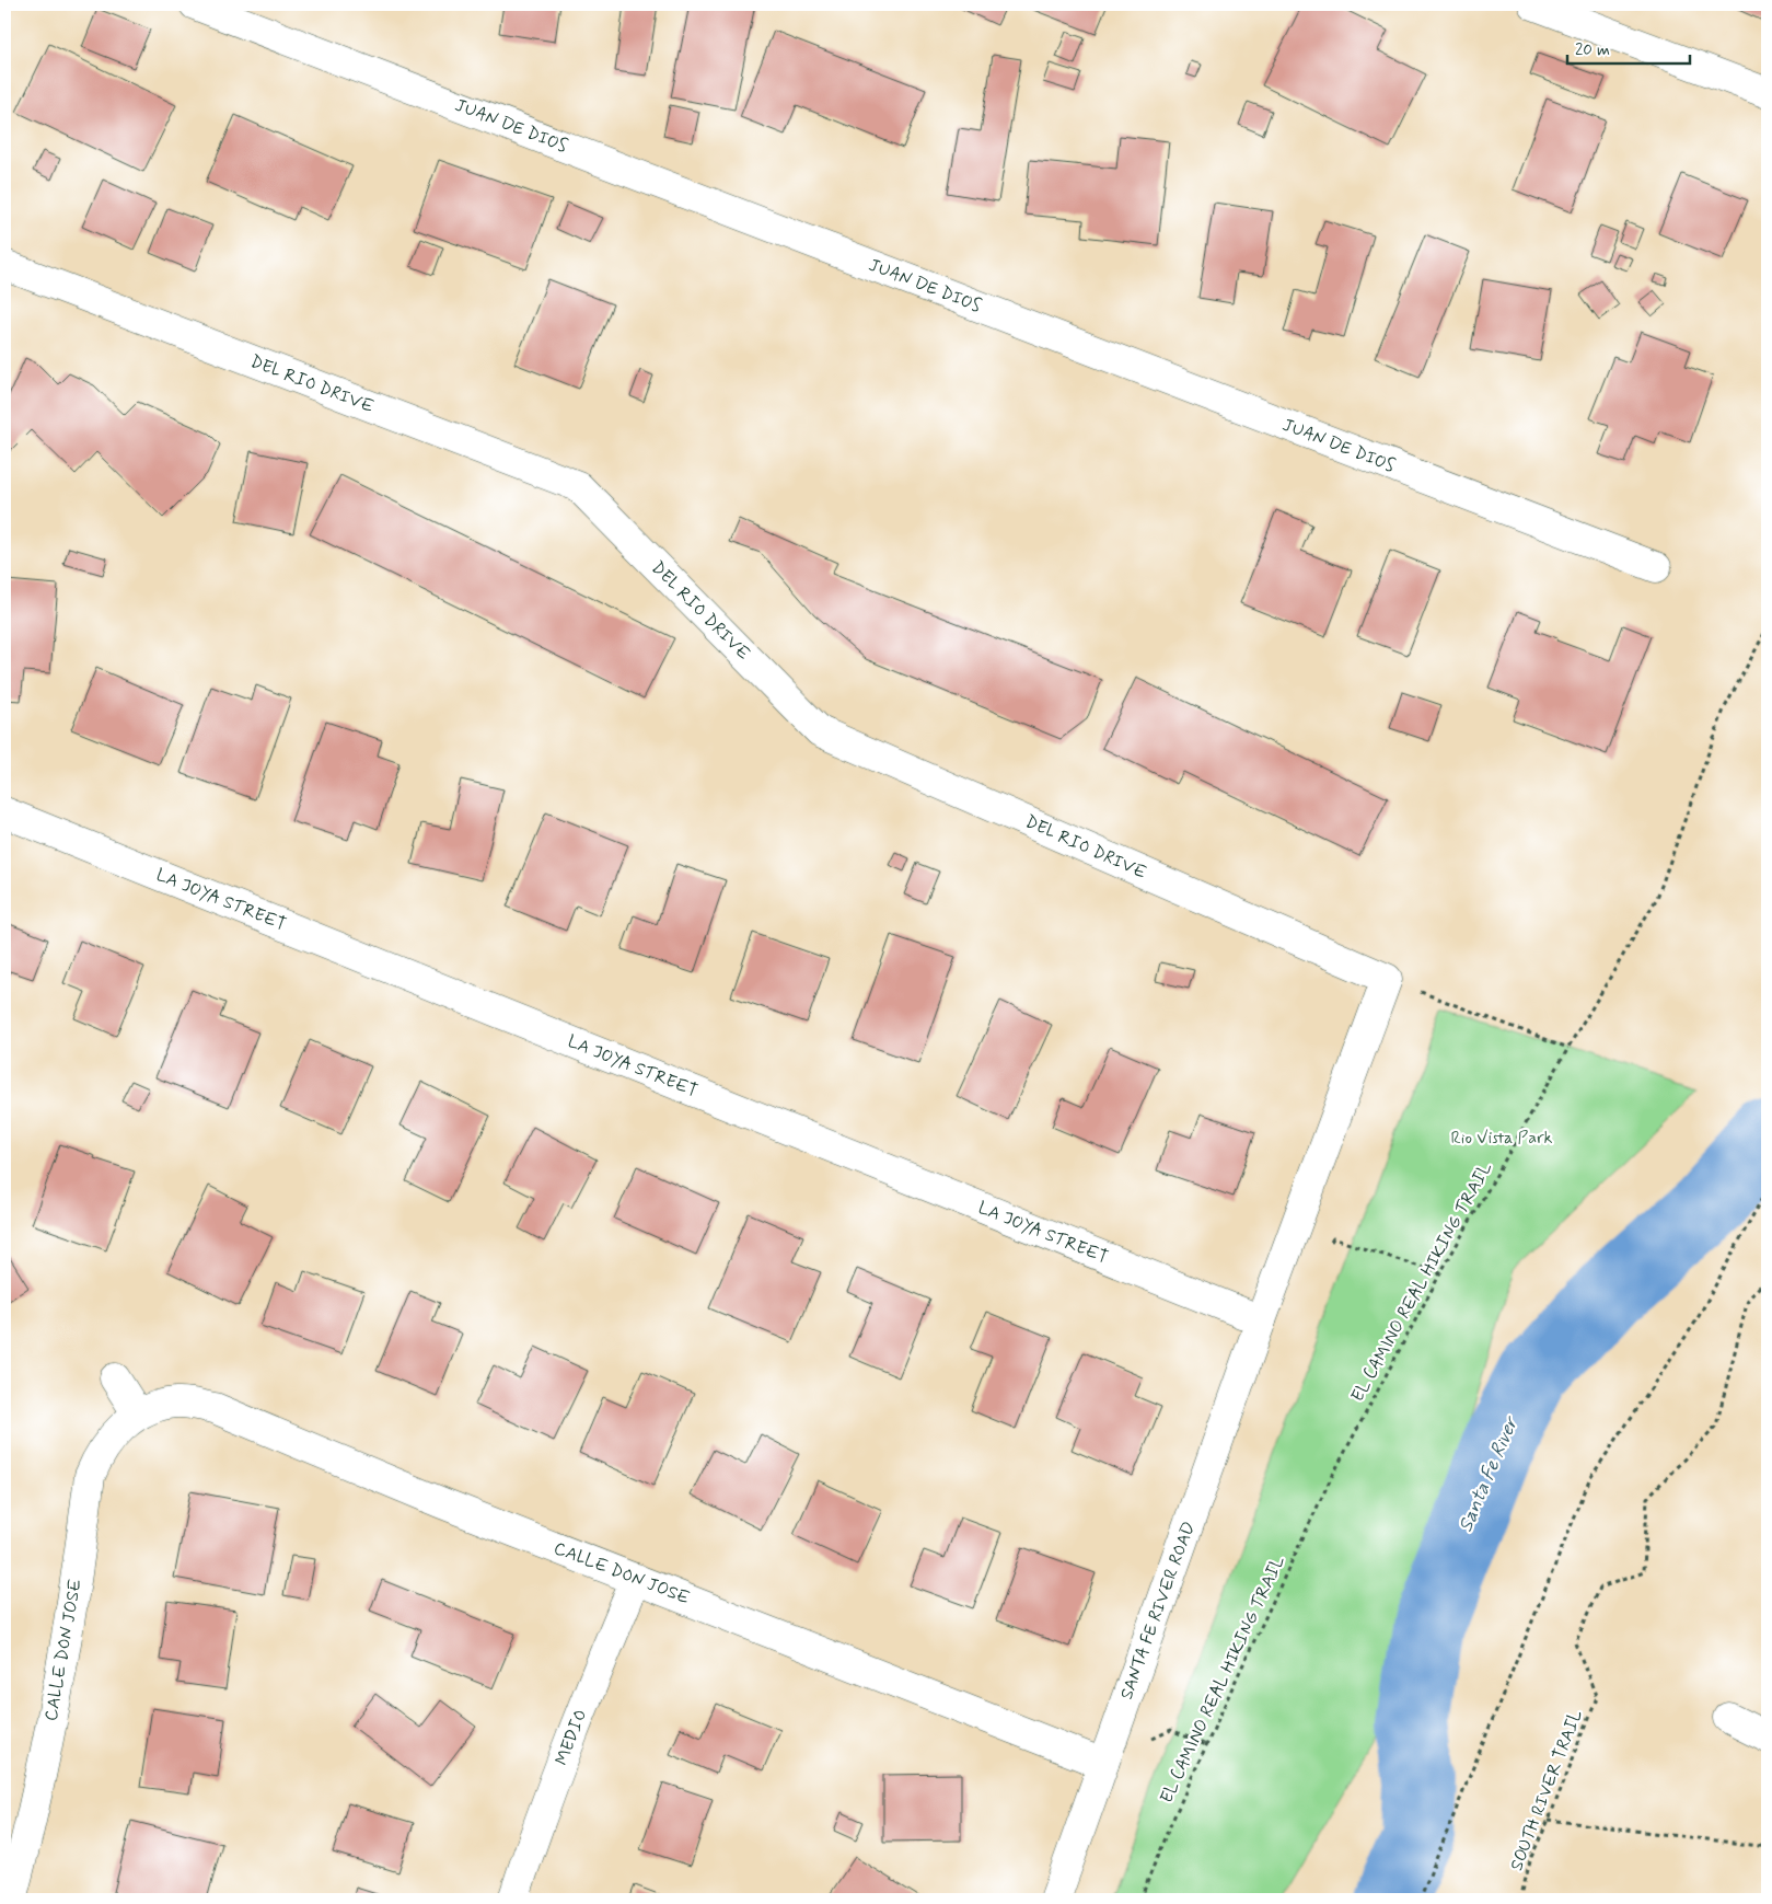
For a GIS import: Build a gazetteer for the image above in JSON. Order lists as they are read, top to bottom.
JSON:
{
  "streets": {
    "street": [
      "JUAN DE DIOS",
      "DEL RIO DRIVE",
      "LA JOYA STREET",
      "CALLE DON JOSE",
      "SANTA FE RIVER ROAD",
      "MEDIO"
    ],
    "path": ["EL CAMINO REAL HIKING TRAIL", "SOUTH RIVER TRAIL"]
  },
  "crossings": [
    ["DEL RIO DRIVE", "SANTA FE RIVER ROAD"],
    ["LA JOYA STREET", "SANTA FE RIVER ROAD"],
    ["CALLE DON JOSE", "SANTA FE RIVER ROAD"],
    ["CALLE DON JOSE", "MEDIO"]
  ],
  "water": ["Santa Fe River"],
  "parks": ["Rio Vista Park"],
  "scale_bar": "20 m"
}
